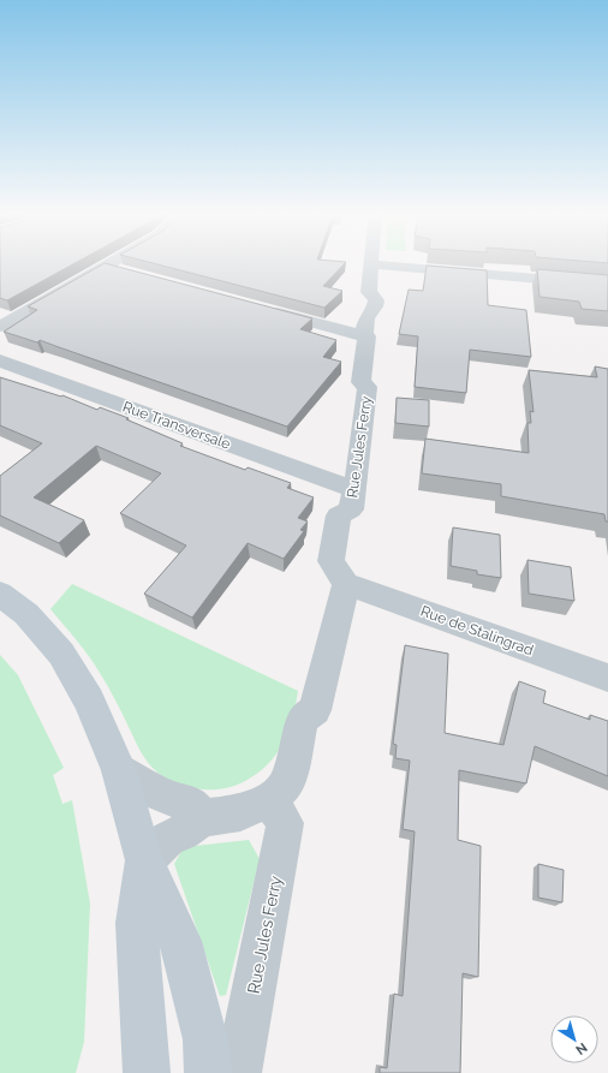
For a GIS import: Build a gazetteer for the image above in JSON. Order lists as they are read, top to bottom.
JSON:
{
  "streets": {
    "street": ["Rue Transversale", "Rue Jules Ferry", "Rue de Stalingrad"]
  },
  "crossings": [
    ["Rue Transversale", "Rue Jules Ferry"],
    ["Rue Jules Ferry", "Rue de Stalingrad"]
  ],
  "north": "bottom right"
}
